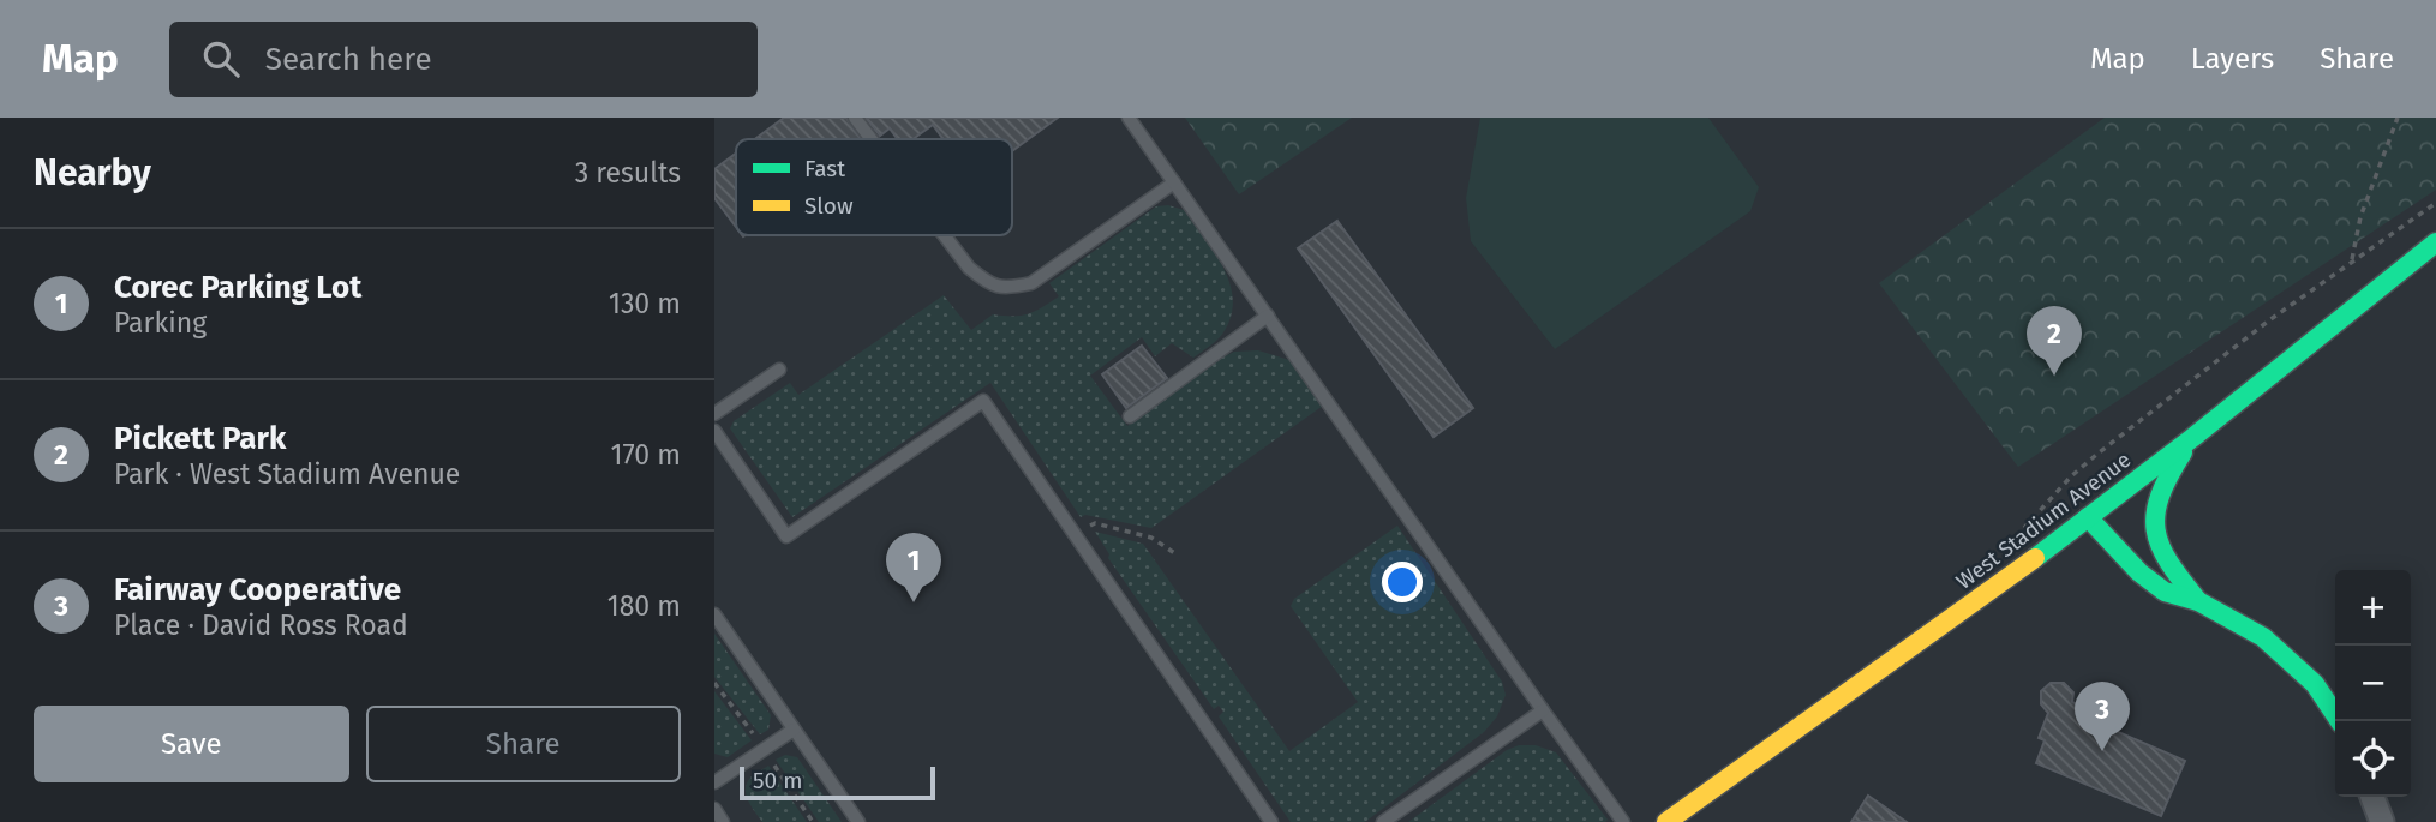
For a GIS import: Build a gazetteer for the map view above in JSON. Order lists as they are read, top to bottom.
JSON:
{
  "streets": {
    "street": ["West Stadium Avenue"]
  },
  "legend": ["Fast", "Slow"],
  "scale_bar": "50 m",
  "page": {
    "header": "Map",
    "search": "Search here",
    "nav": ["Map", "Layers", "Share"],
    "heading": ["Nearby", "3 results"],
    "list": [
      {
        "mark": "1",
        "name": "Corec Parking Lot",
        "note": "Parking",
        "value": "130 m"
      },
      {
        "mark": "2",
        "name": "Pickett Park",
        "note": "Park · West Stadium Avenue",
        "value": "170 m"
      },
      {
        "mark": "3",
        "name": "Fairway Cooperative",
        "note": "Place · David Ross Road",
        "value": "180 m"
      }
    ],
    "pins": ["2", "1", "3"],
    "map_buttons": ["+", "−"],
    "buttons": ["Save", "Share"],
    "scale": "50 m"
  }
}
